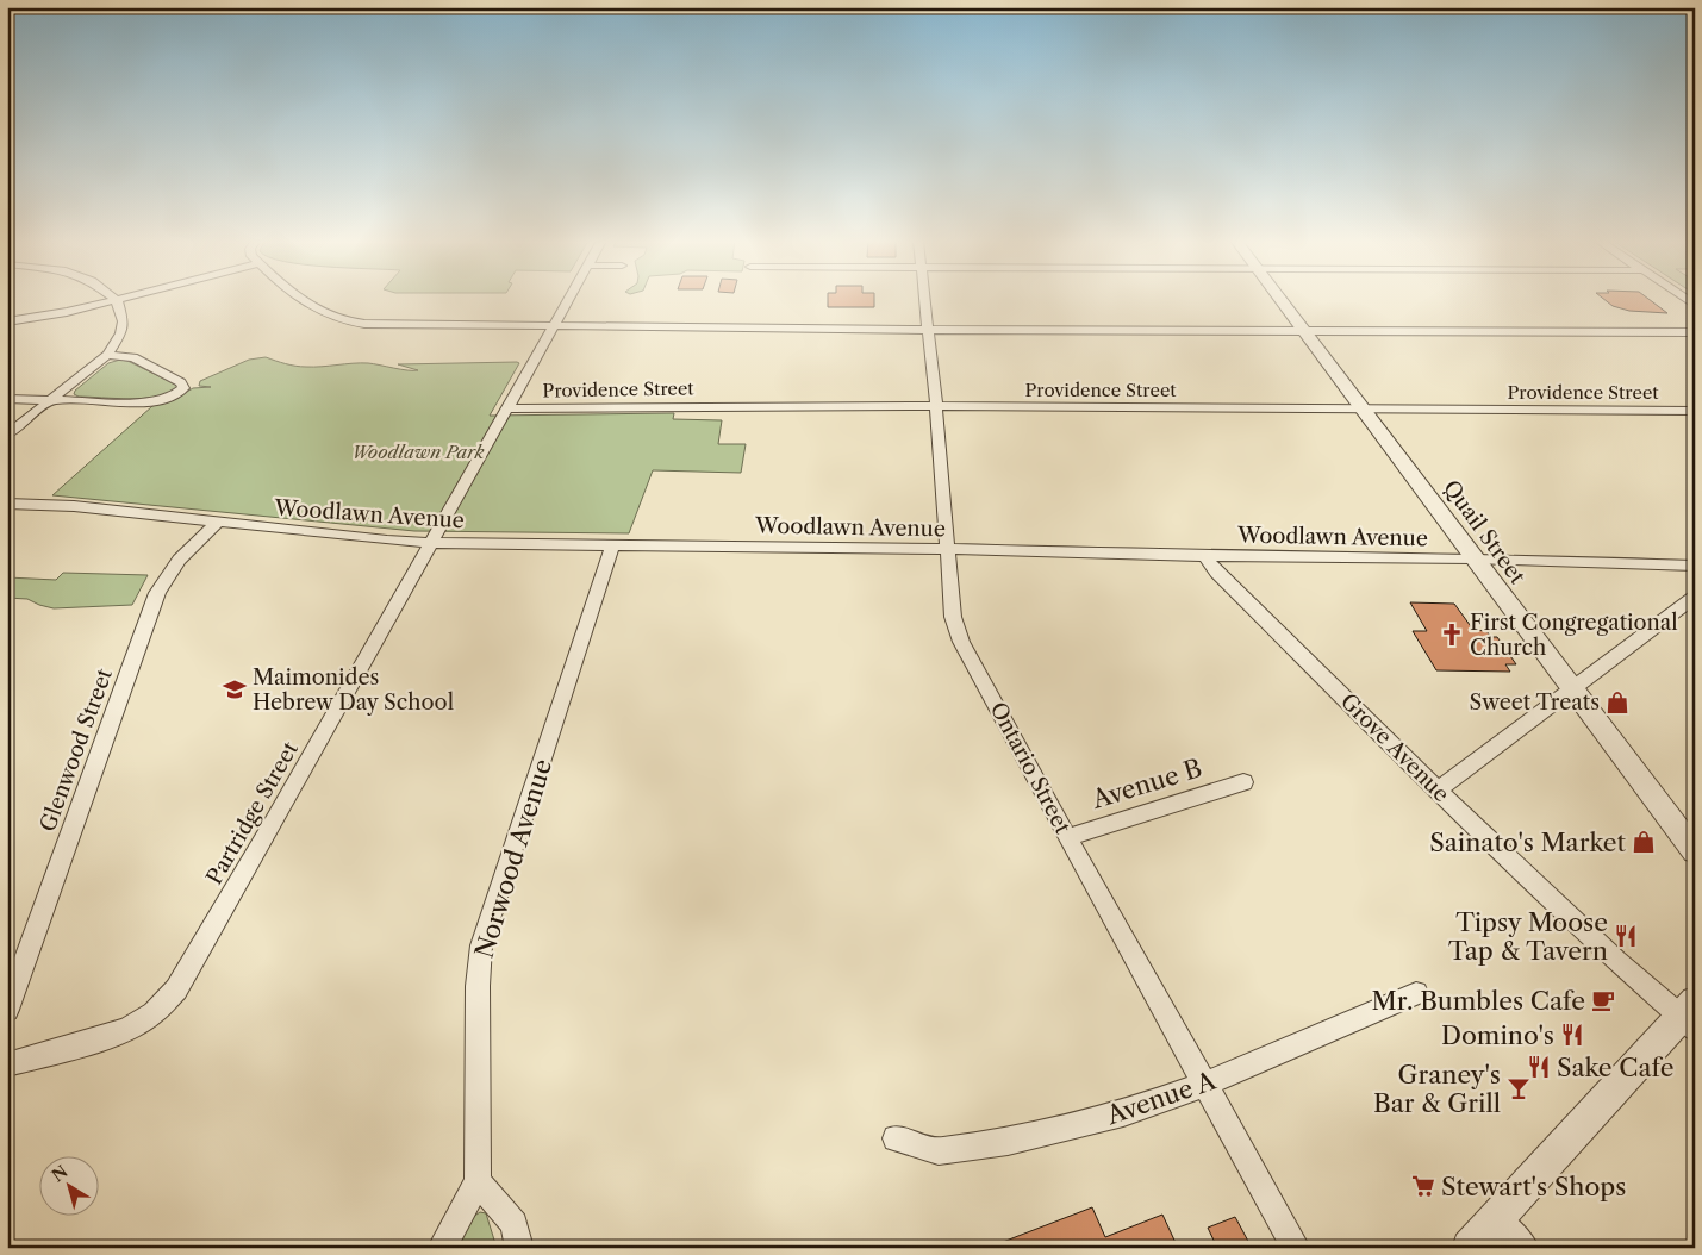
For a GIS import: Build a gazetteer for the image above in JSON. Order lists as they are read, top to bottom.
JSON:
{
  "streets": {
    "street": [
      "Providence Street",
      "Woodlawn Avenue",
      "Quail Street",
      "Grove Avenue",
      "Glenwood Street",
      "Ontario Street",
      "Avenue B",
      "Partridge Street",
      "Norwood Avenue",
      "Avenue A"
    ]
  },
  "crossings": [
    ["Providence Street", "Quail Street"],
    ["Providence Street", "Ontario Street"],
    ["Providence Street", "Partridge Street"],
    ["Woodlawn Avenue", "Quail Street"],
    ["Woodlawn Avenue", "Grove Avenue"],
    ["Woodlawn Avenue", "Glenwood Street"],
    ["Woodlawn Avenue", "Ontario Street"],
    ["Woodlawn Avenue", "Partridge Street"],
    ["Woodlawn Avenue", "Norwood Avenue"],
    ["Ontario Street", "Avenue B"],
    ["Ontario Street", "Avenue A"]
  ],
  "parks": ["Woodlawn Park"],
  "places": {
    "church": ["First Congregational Church"],
    "school or university": ["Maimonides Hebrew Day School"],
    "shop": ["Sweet Treats", "Sainato's Market"],
    "restaurant": ["Tipsy Moose Tap & Tavern", "Domino's", "Sake Cafe"],
    "cafe": ["Mr. Bumbles Cafe"],
    "bar": ["Graney's Bar & Grill"],
    "supermarket": ["Stewart's Shops"]
  },
  "north": "top left"
}
